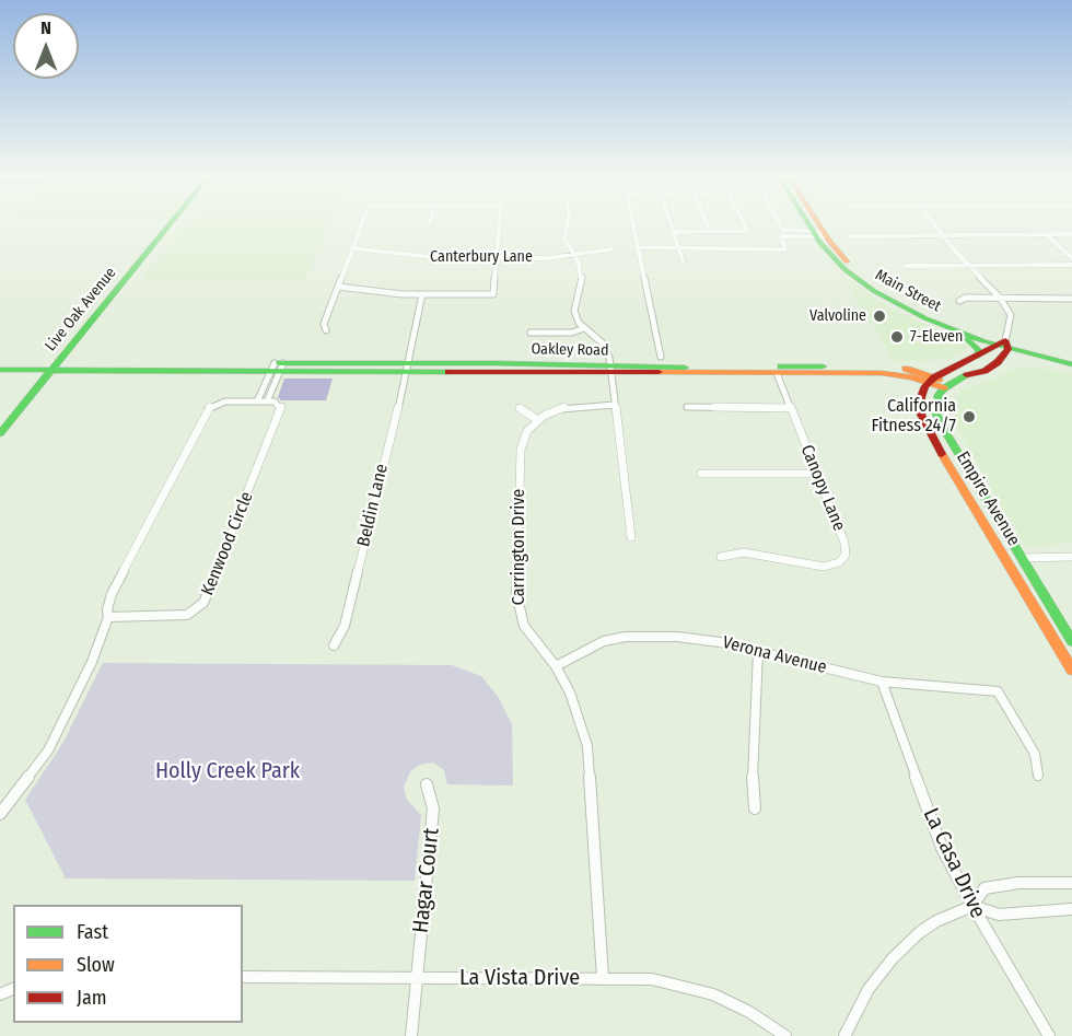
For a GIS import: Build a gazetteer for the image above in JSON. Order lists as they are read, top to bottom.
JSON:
{
  "streets": {
    "main road": [
      "Main Street",
      "Live Oak Avenue",
      "Oakley Road",
      "Empire Avenue"
    ],
    "street": [
      "Canterbury Lane",
      "Canopy Lane",
      "Beldin Lane",
      "Kenwood Circle",
      "Carrington Drive",
      "Verona Avenue",
      "La Casa Drive",
      "Hagar Court",
      "La Vista Drive"
    ]
  },
  "crossings": [
    ["Live Oak Avenue", "Oakley Road"],
    ["Oakley Road", "Canopy Lane"],
    ["Oakley Road", "Empire Avenue"],
    ["Oakley Road", "Beldin Lane"],
    ["Carrington Drive", "Verona Avenue"],
    ["Carrington Drive", "La Vista Drive"],
    ["Verona Avenue", "La Casa Drive"],
    ["Hagar Court", "La Vista Drive"]
  ],
  "parks": ["Holly Creek Park"],
  "places": ["Valvoline", "7-Eleven", "California Fitness 24/7"],
  "legend": ["Fast", "Slow", "Jam"],
  "north": "top"
}
